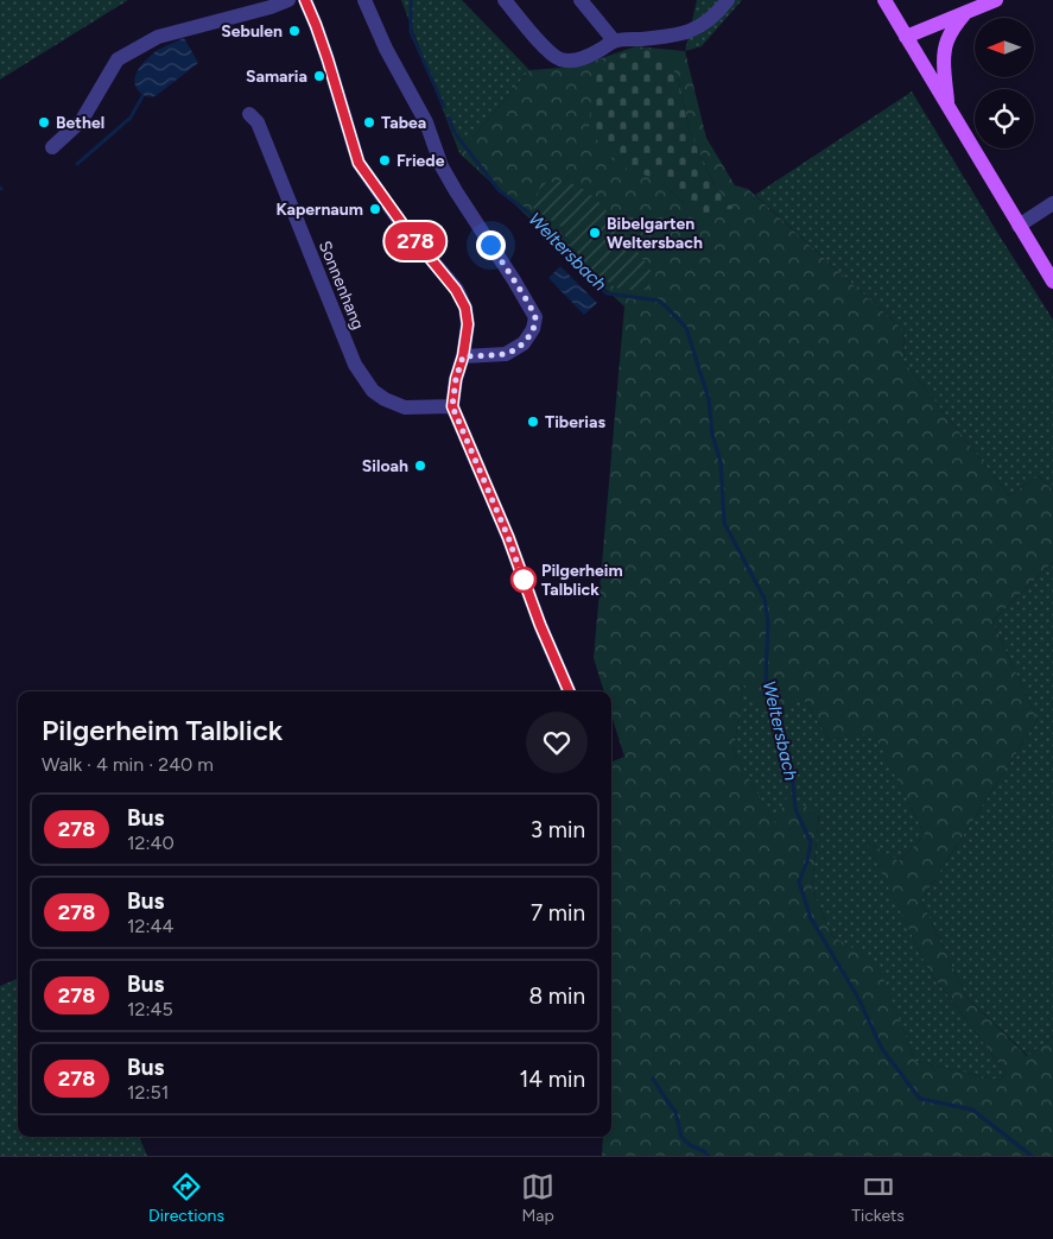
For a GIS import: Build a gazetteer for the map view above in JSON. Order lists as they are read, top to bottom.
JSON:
{
  "streets": {
    "street": ["Sonnenhang"]
  },
  "water": ["Weltersbach"],
  "places": [
    "Sebulen",
    "Samaria",
    "Bethel",
    "Tabea",
    "Friede",
    "Kapernaum",
    "Bibelgarten Weltersbach",
    "Tiberias",
    "Siloah",
    "Pilgerheim Talblick"
  ],
  "lines": ["bus line 278"],
  "north": "left",
  "page": {
    "on_map": "278",
    "heading": ["Pilgerheim Talblick", "Walk · 4 min · 240 m"],
    "list": [
      {
        "mark": "278",
        "name": "Bus",
        "note": "12:40",
        "value": "3 min"
      },
      {
        "mark": "278",
        "name": "Bus",
        "note": "12:44",
        "value": "7 min"
      },
      {
        "mark": "278",
        "name": "Bus",
        "note": "12:45",
        "value": "8 min"
      },
      {
        "mark": "278",
        "name": "Bus",
        "note": "12:51",
        "value": "14 min"
      }
    ],
    "tabs": ["Directions", "Map", "Tickets"]
  }
}
